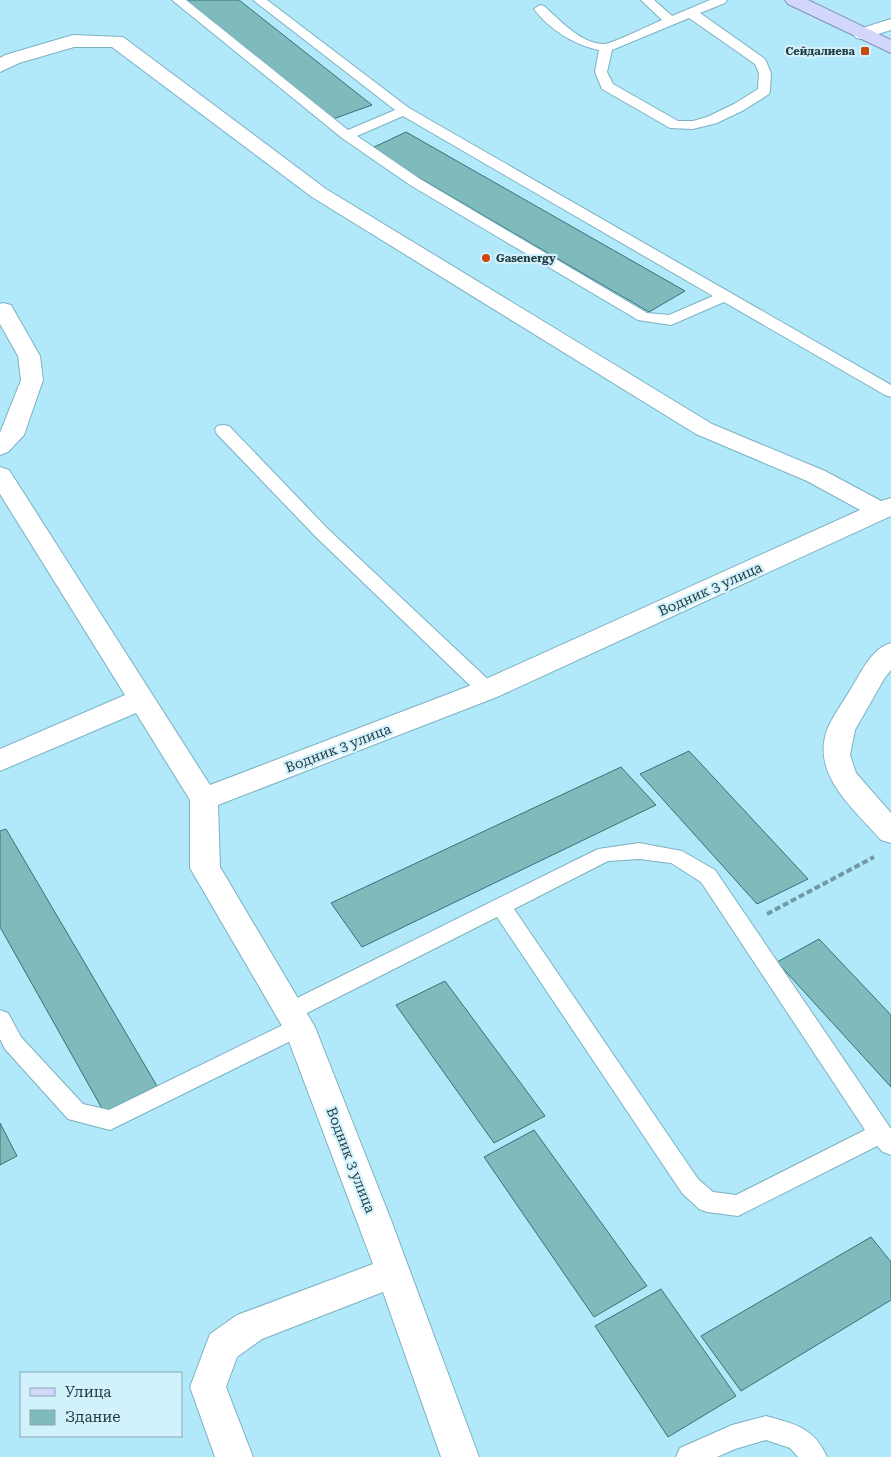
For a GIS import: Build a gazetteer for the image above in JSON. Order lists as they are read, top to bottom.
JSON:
{
  "streets": {
    "street": ["Водник 3 улица"]
  },
  "places": {
    "transit": ["Сейдалиева"],
    "other": ["Gasenergy"]
  },
  "legend": ["Улица", "Здание"]
}
